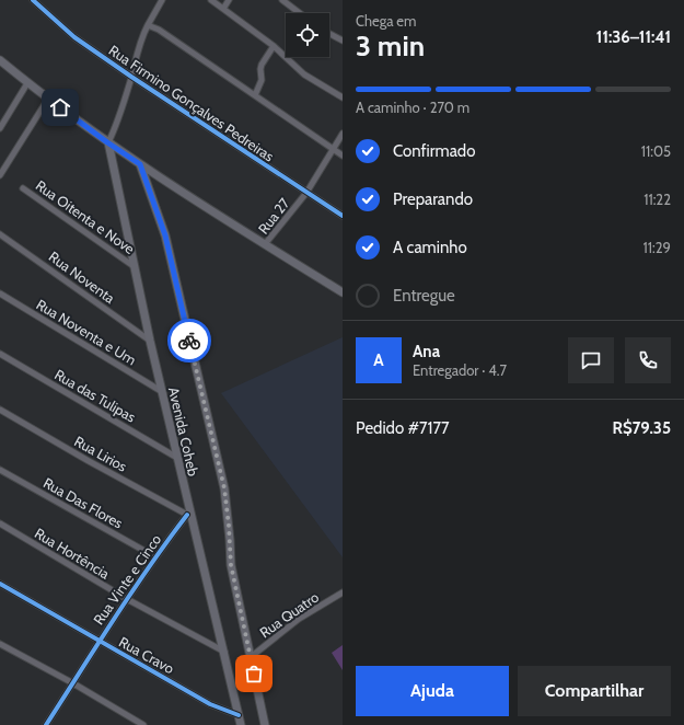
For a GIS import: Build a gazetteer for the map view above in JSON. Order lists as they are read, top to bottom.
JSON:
{
  "streets": {
    "main road": ["Avenida Coheb"],
    "street": [
      "Rua Firmino Gonçalves Pedreiras",
      "Rua 27",
      "Rua Oitenta e Nove",
      "Rua Noventa",
      "Rua Noventa e Um",
      "Rua das Tulipas",
      "Rua Lirios",
      "Rua Das Flores",
      "Rua Hortência",
      "Rua Vinte e Cinco",
      "Rua Quatro",
      "Rua Cravo"
    ]
  },
  "crossings": [
    ["Rua Firmino Gonçalves Pedreiras", "Rua 27"],
    ["Rua Oitenta e Nove", "Avenida Coheb"],
    ["Rua Noventa", "Avenida Coheb"],
    ["Rua Noventa e Um", "Avenida Coheb"],
    ["Rua das Tulipas", "Avenida Coheb"],
    ["Avenida Coheb", "Rua Lirios"],
    ["Avenida Coheb", "Rua Hortência"],
    ["Avenida Coheb", "Rua Vinte e Cinco"],
    ["Avenida Coheb", "Rua Cravo"],
    ["Rua Lirios", "Rua Vinte e Cinco"],
    ["Rua Das Flores", "Rua Vinte e Cinco"],
    ["Rua Hortência", "Rua Vinte e Cinco"],
    ["Rua Vinte e Cinco", "Rua Cravo"]
  ],
  "page": {
    "heading": ["3 min", "Chega em", "11:36–11:41"],
    "panel": [
      "Ana",
      "Entregador · 4.7",
      "Pedido #7177",
      "R$79.35"
    ],
    "bar": "A caminho · 270 m",
    "list": [
      ["Confirmado", "11:05"],
      ["Preparando", "11:22"],
      ["A caminho", "11:29"],
      "Entregue"
    ],
    "round": "A",
    "buttons": ["Ajuda", "Compartilhar"]
  }
}
